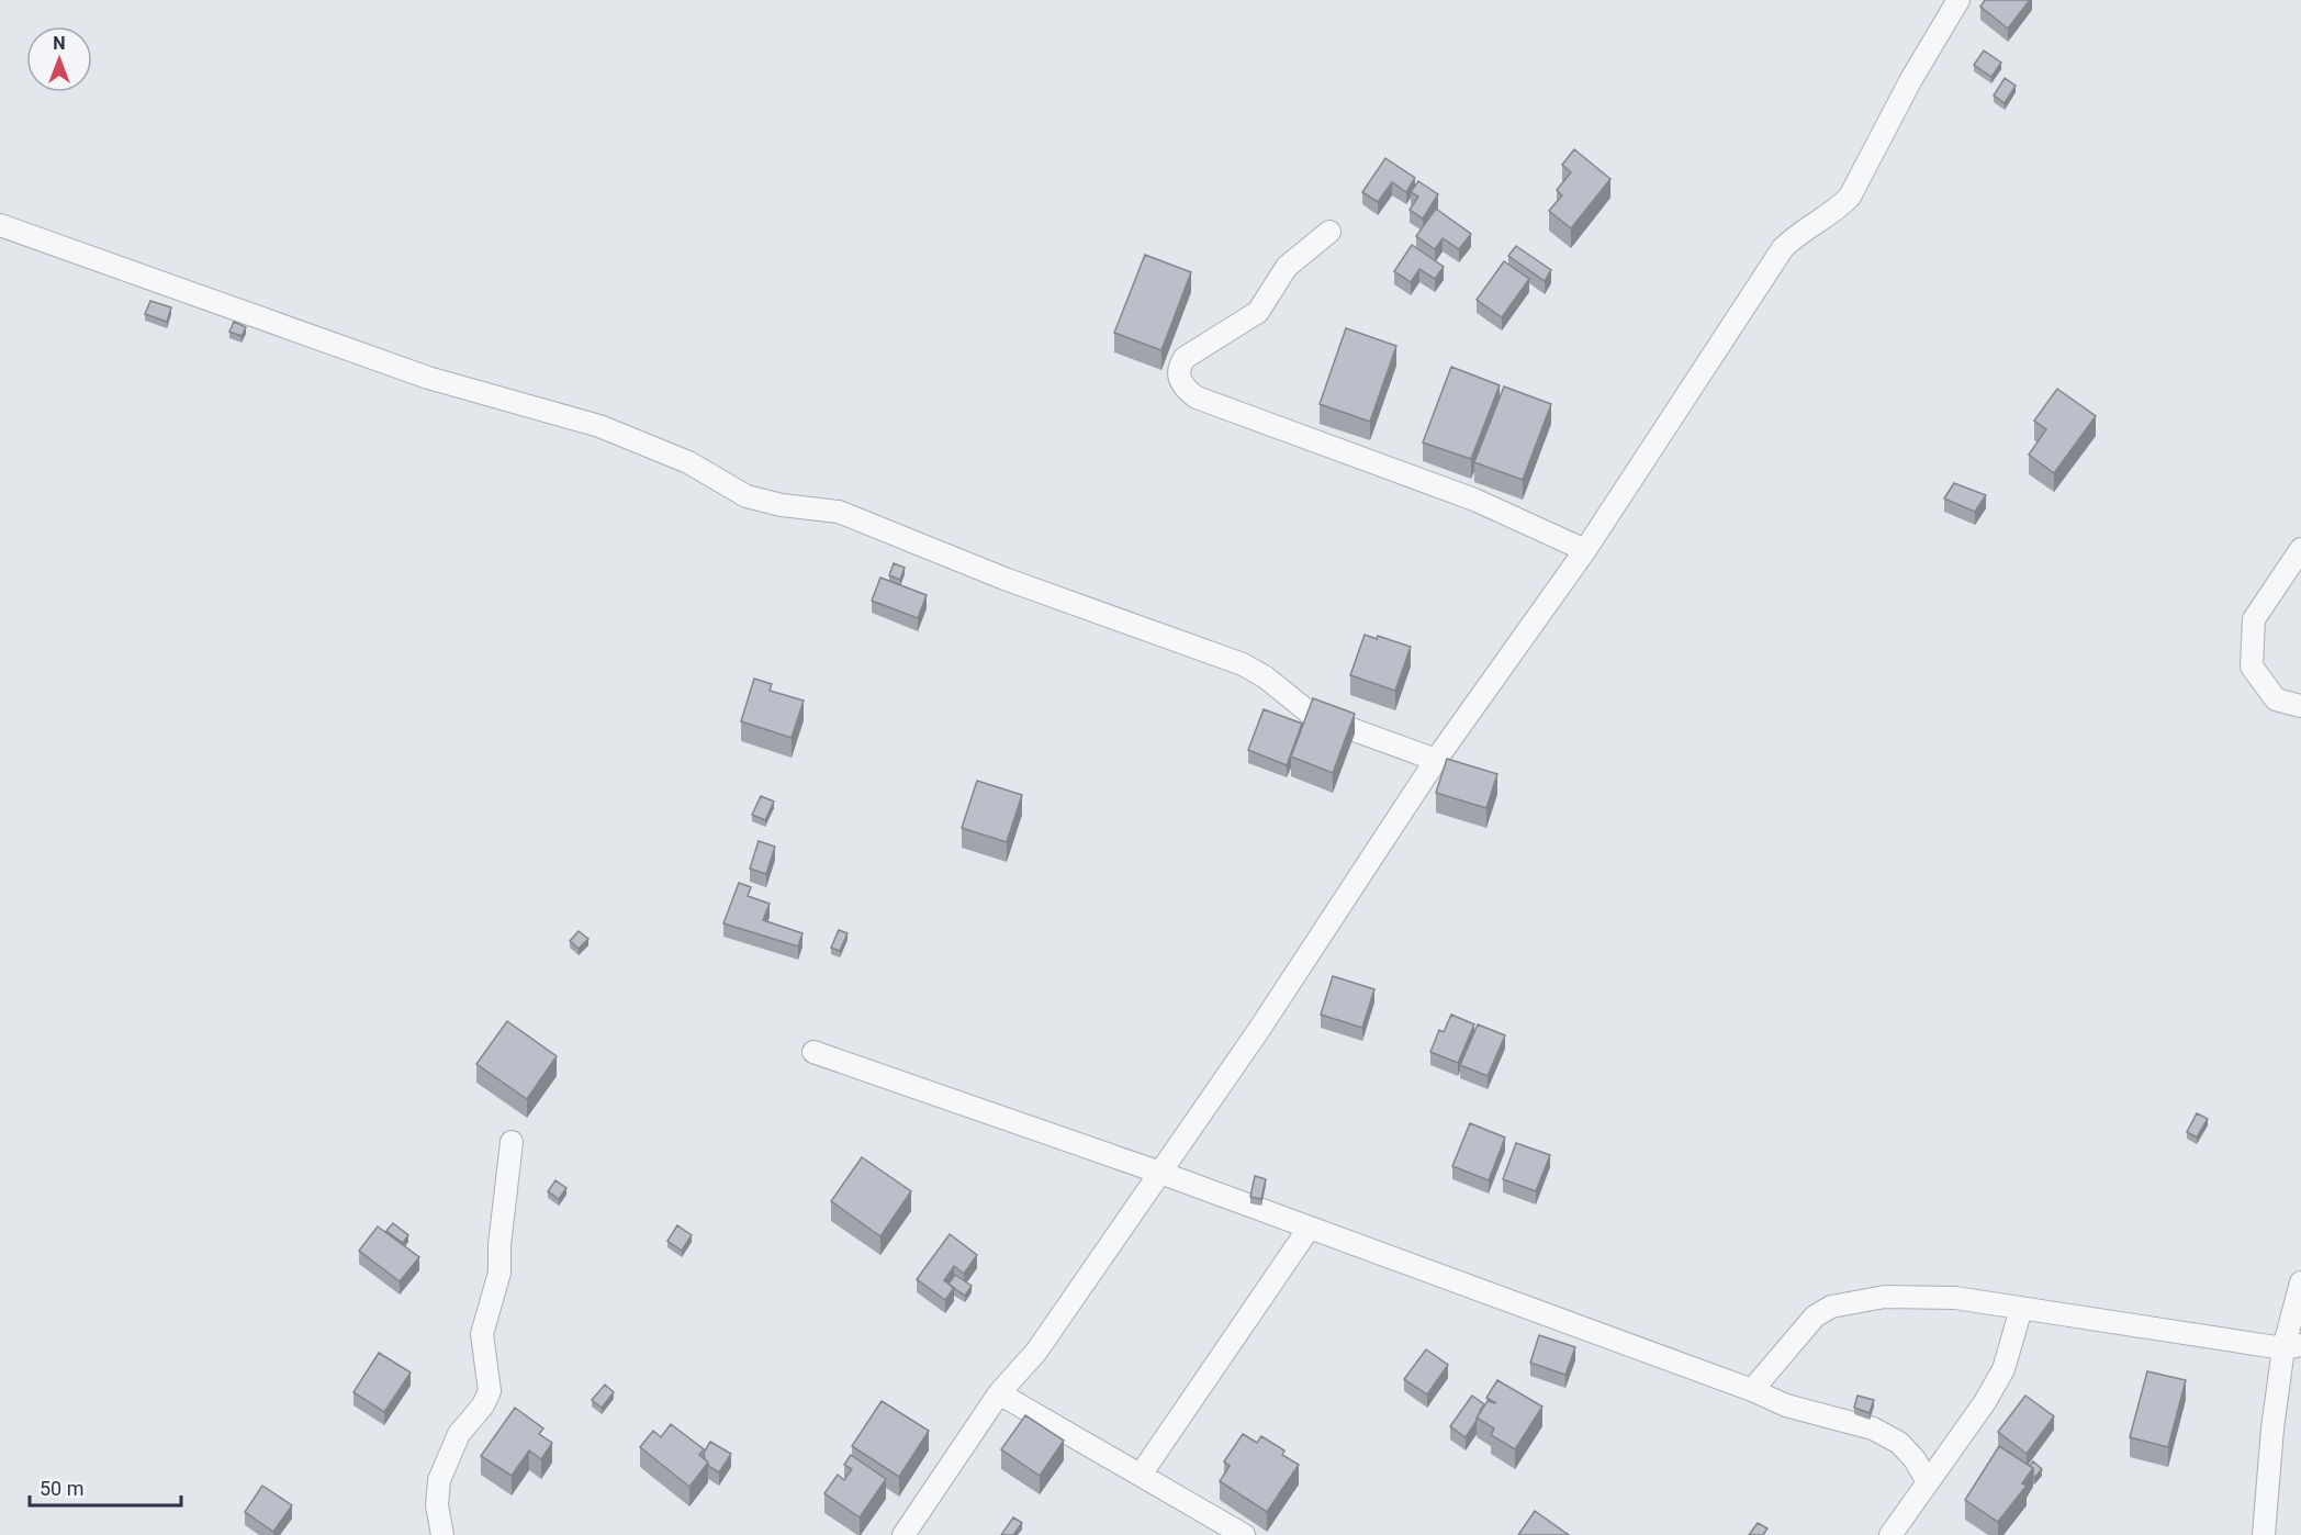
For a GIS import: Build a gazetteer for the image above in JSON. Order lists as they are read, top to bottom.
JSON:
{
  "scale_bar": "50 m",
  "north": "top"
}
